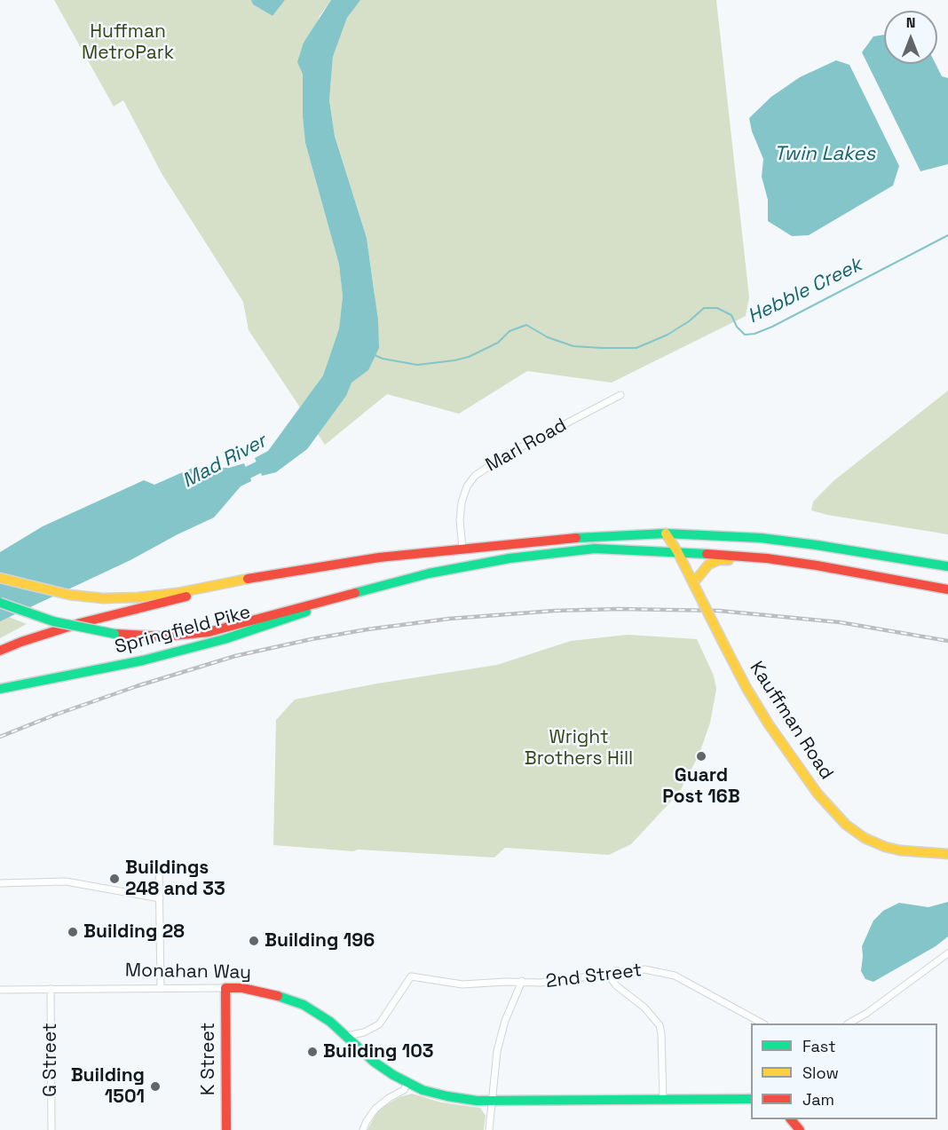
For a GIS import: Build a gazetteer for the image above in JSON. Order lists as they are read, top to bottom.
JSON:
{
  "streets": {
    "main road": [
      "Springfield Pike",
      "Kauffman Road",
      "Monahan Way",
      "K Street"
    ],
    "street": ["Marl Road", "2nd Street", "G Street"]
  },
  "crossings": [
    ["Monahan Way", "2nd Street"],
    ["Monahan Way", "K Street"],
    ["Monahan Way", "G Street"]
  ],
  "water": ["Twin Lakes", "Hebble Creek", "Mad River"],
  "parks": ["Huffman MetroPark", "Wright Brothers Hill"],
  "places": [
    "Guard Post 16B",
    "Buildings 248 and 33",
    "Building 28",
    "Building 196",
    "Building 103",
    "Building 1501"
  ],
  "legend": ["Fast", "Slow", "Jam"],
  "north": "top"
}
